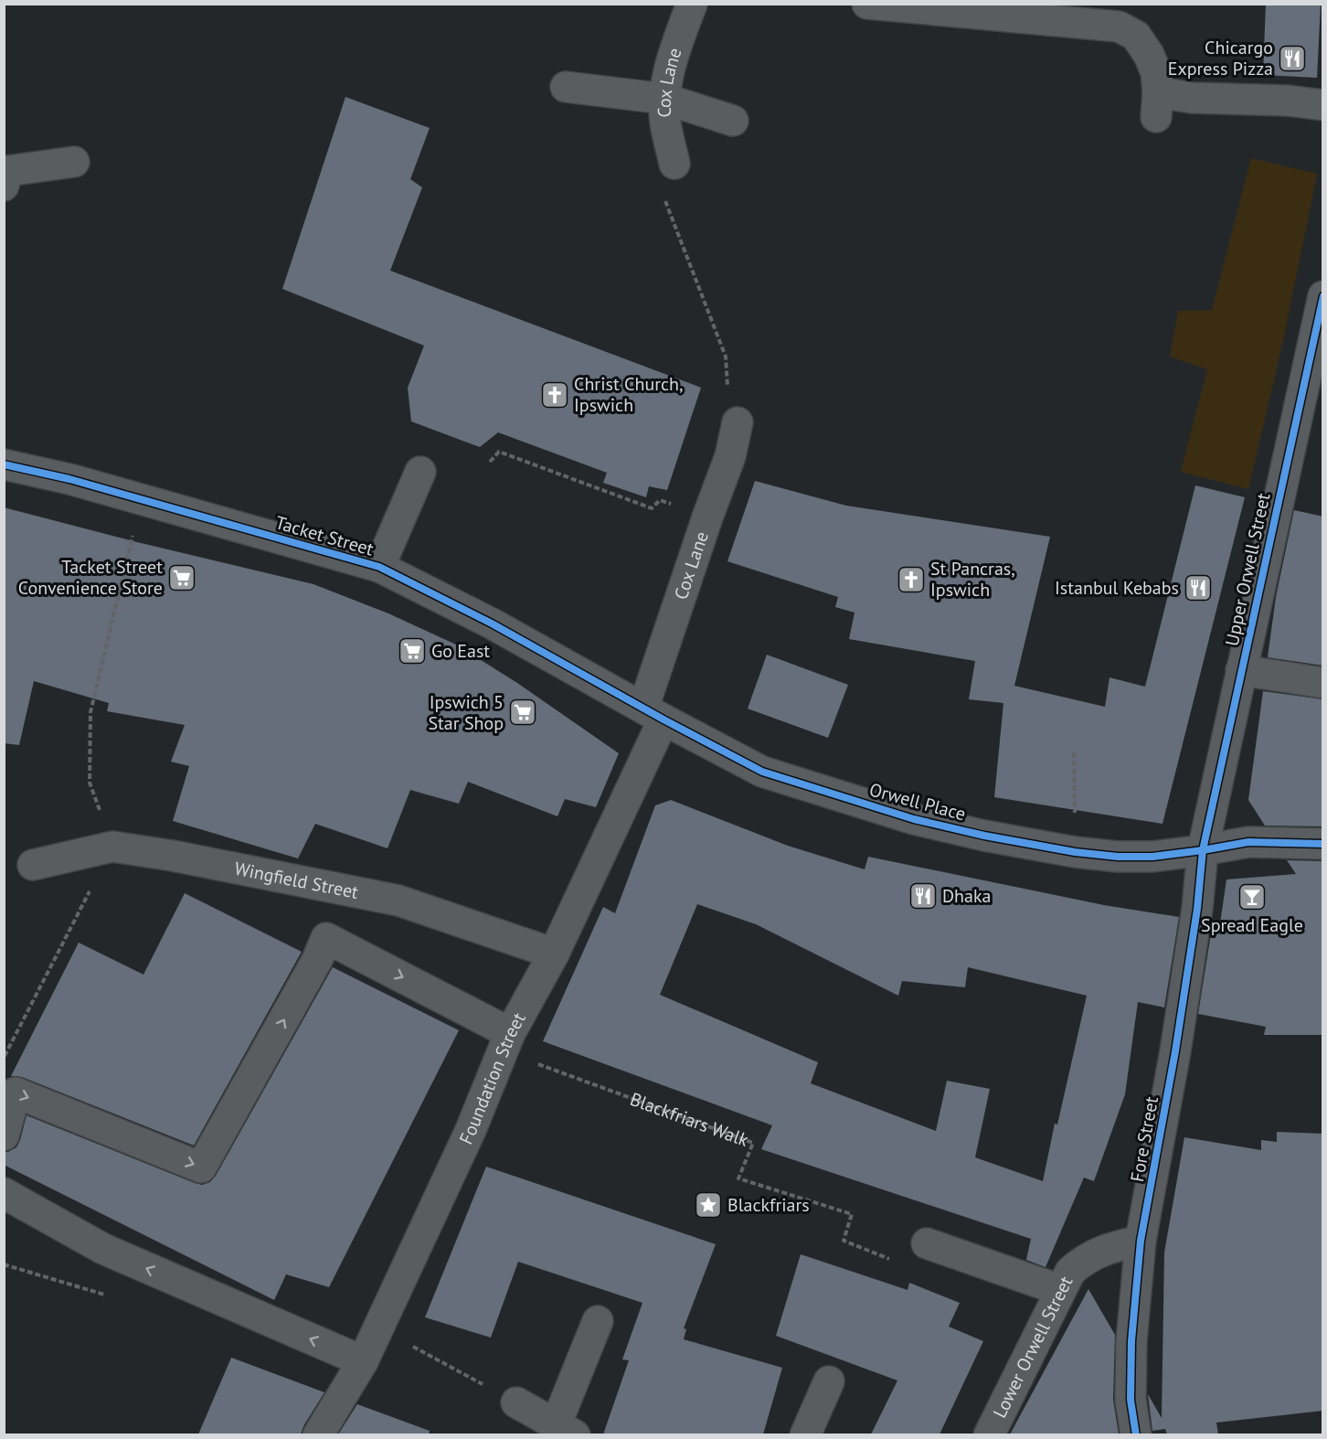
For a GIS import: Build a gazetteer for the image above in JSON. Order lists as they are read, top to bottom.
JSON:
{
  "streets": {
    "street": [
      "Cox Lane",
      "Tacket Street",
      "Upper Orwell Street",
      "Orwell Place",
      "Wingfield Street",
      "Foundation Street",
      "Fore Street",
      "Lower Orwell Street"
    ],
    "path": ["Blackfriars Walk"]
  },
  "crossings": [
    ["Cox Lane", "Tacket Street"],
    ["Cox Lane", "Orwell Place"],
    ["Cox Lane", "Foundation Street"],
    ["Tacket Street", "Orwell Place"],
    ["Tacket Street", "Foundation Street"],
    ["Upper Orwell Street", "Orwell Place"],
    ["Upper Orwell Street", "Fore Street"],
    ["Orwell Place", "Foundation Street"],
    ["Orwell Place", "Fore Street"],
    ["Wingfield Street", "Foundation Street"],
    ["Foundation Street", "Blackfriars Walk"],
    ["Fore Street", "Lower Orwell Street"]
  ],
  "places": {
    "restaurant": ["Chicargo Express Pizza", "Istanbul Kebabs", "Dhaka"],
    "church": ["Christ Church, Ipswich", "St Pancras, Ipswich"],
    "supermarket": ["Tacket Street Convenience Store", "Go East", "Ipswich 5 Star Shop"],
    "bar": ["Spread Eagle"],
    "place": ["Blackfriars"]
  }
}
